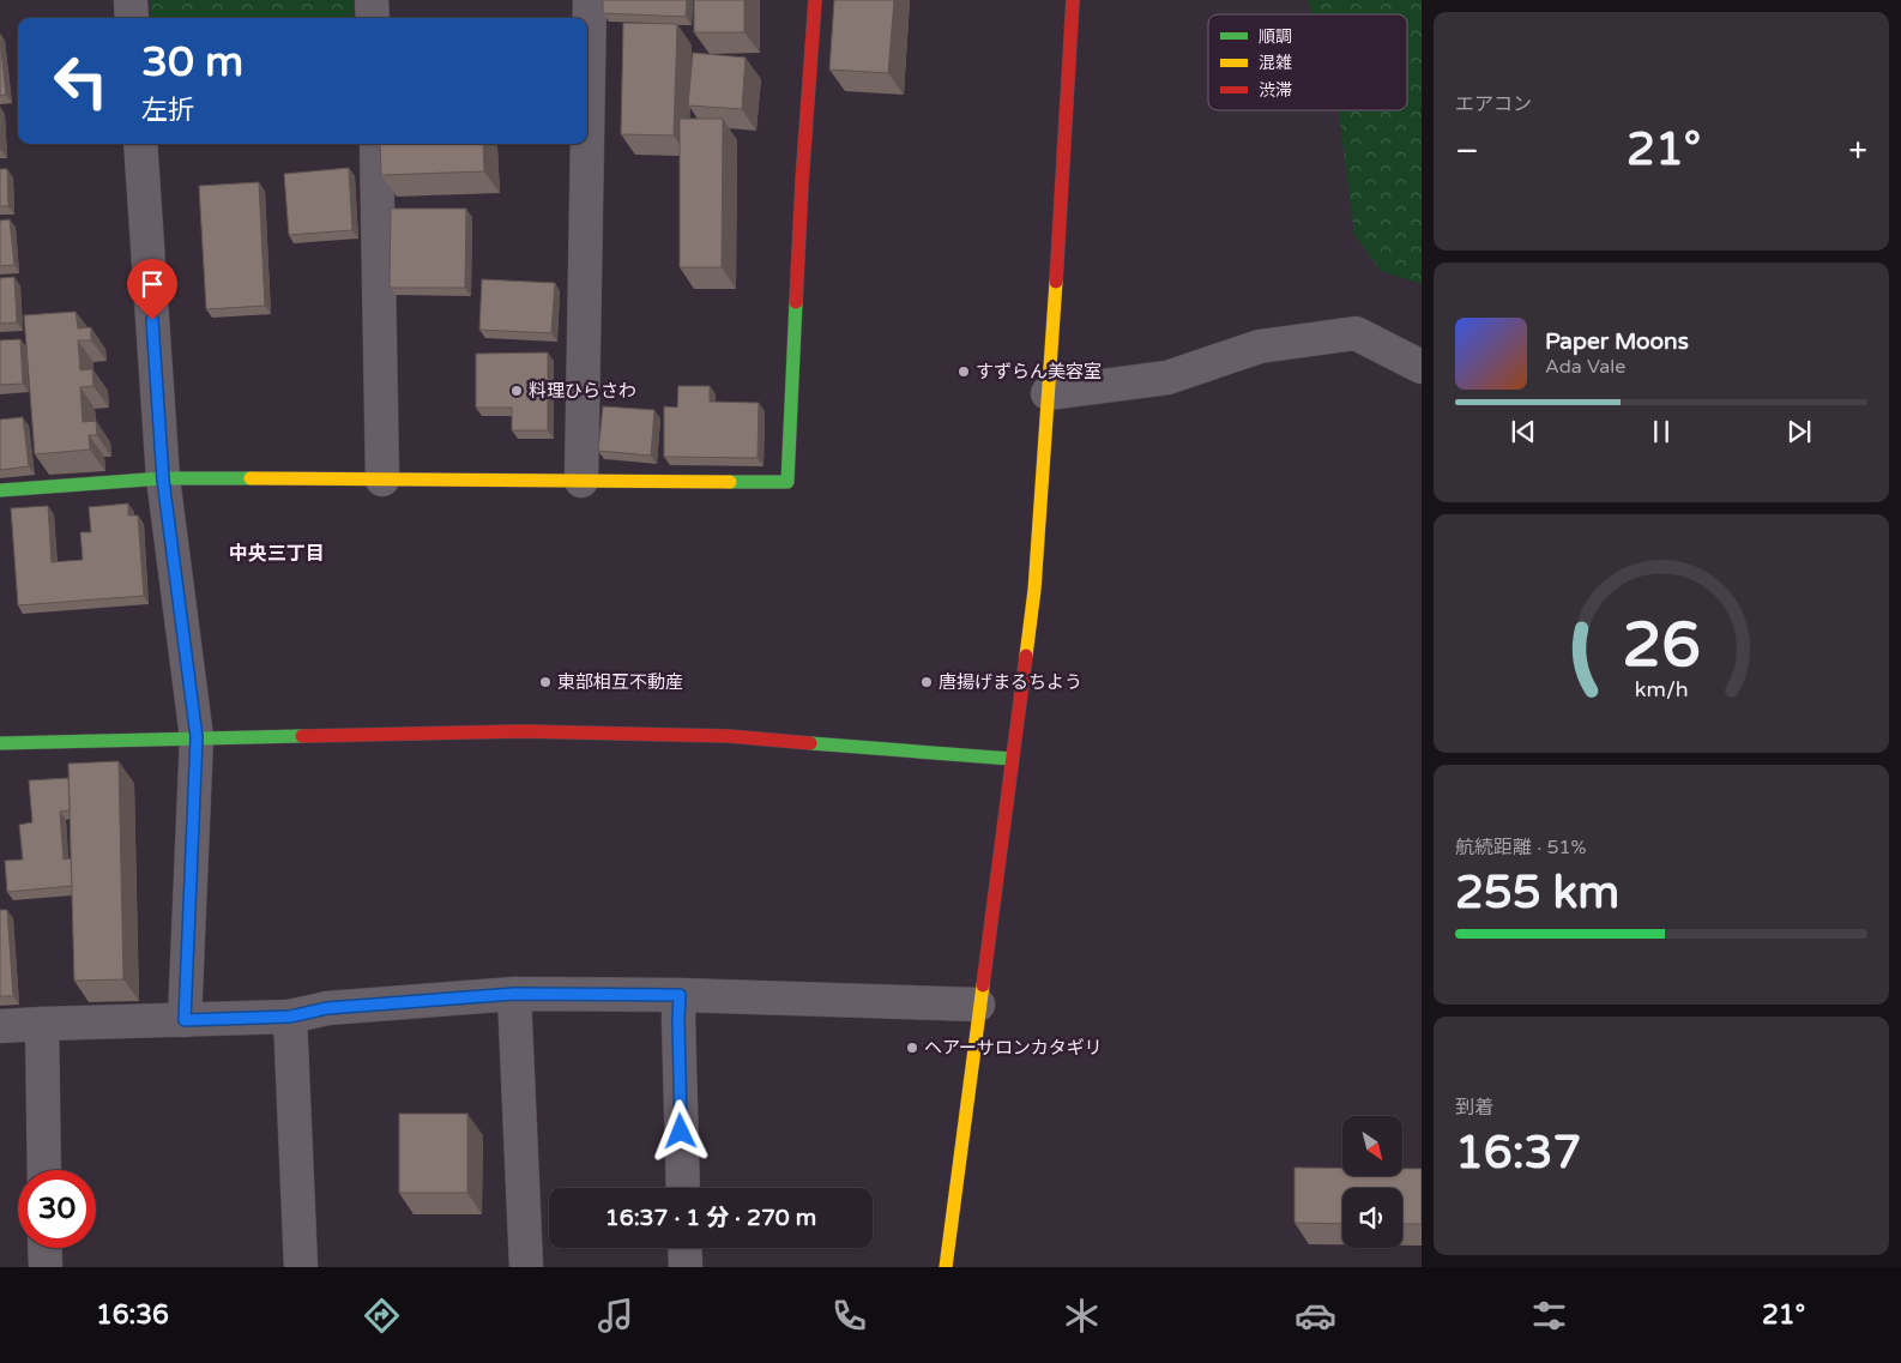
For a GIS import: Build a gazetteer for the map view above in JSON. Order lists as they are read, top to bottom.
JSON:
{
  "districts": ["中央三丁目"],
  "places": [
    "すずらん美容室",
    "料理ひらさわ",
    "東部相互不動産",
    "唐揚げまるちよう",
    "ヘアーサロンカタギリ"
  ],
  "legend": ["順調", "混雑", "渋滞"],
  "north": "bottom right",
  "page": {
    "tile": [
      "エアコン",
      ["航続距離 · 51%", "255 km"],
      ["到着", "16:37"]
    ],
    "turn": ["30 m", "左折"],
    "heat": ["−", "21°", "+"],
    "song": ["Paper Moons", "Ada Vale"],
    "limit": "30",
    "trip": "16:37 · 1 分 · 270 m",
    "tabs": ["16:36", "21°"],
    "gauge": ["26", "km/h"]
  }
}
